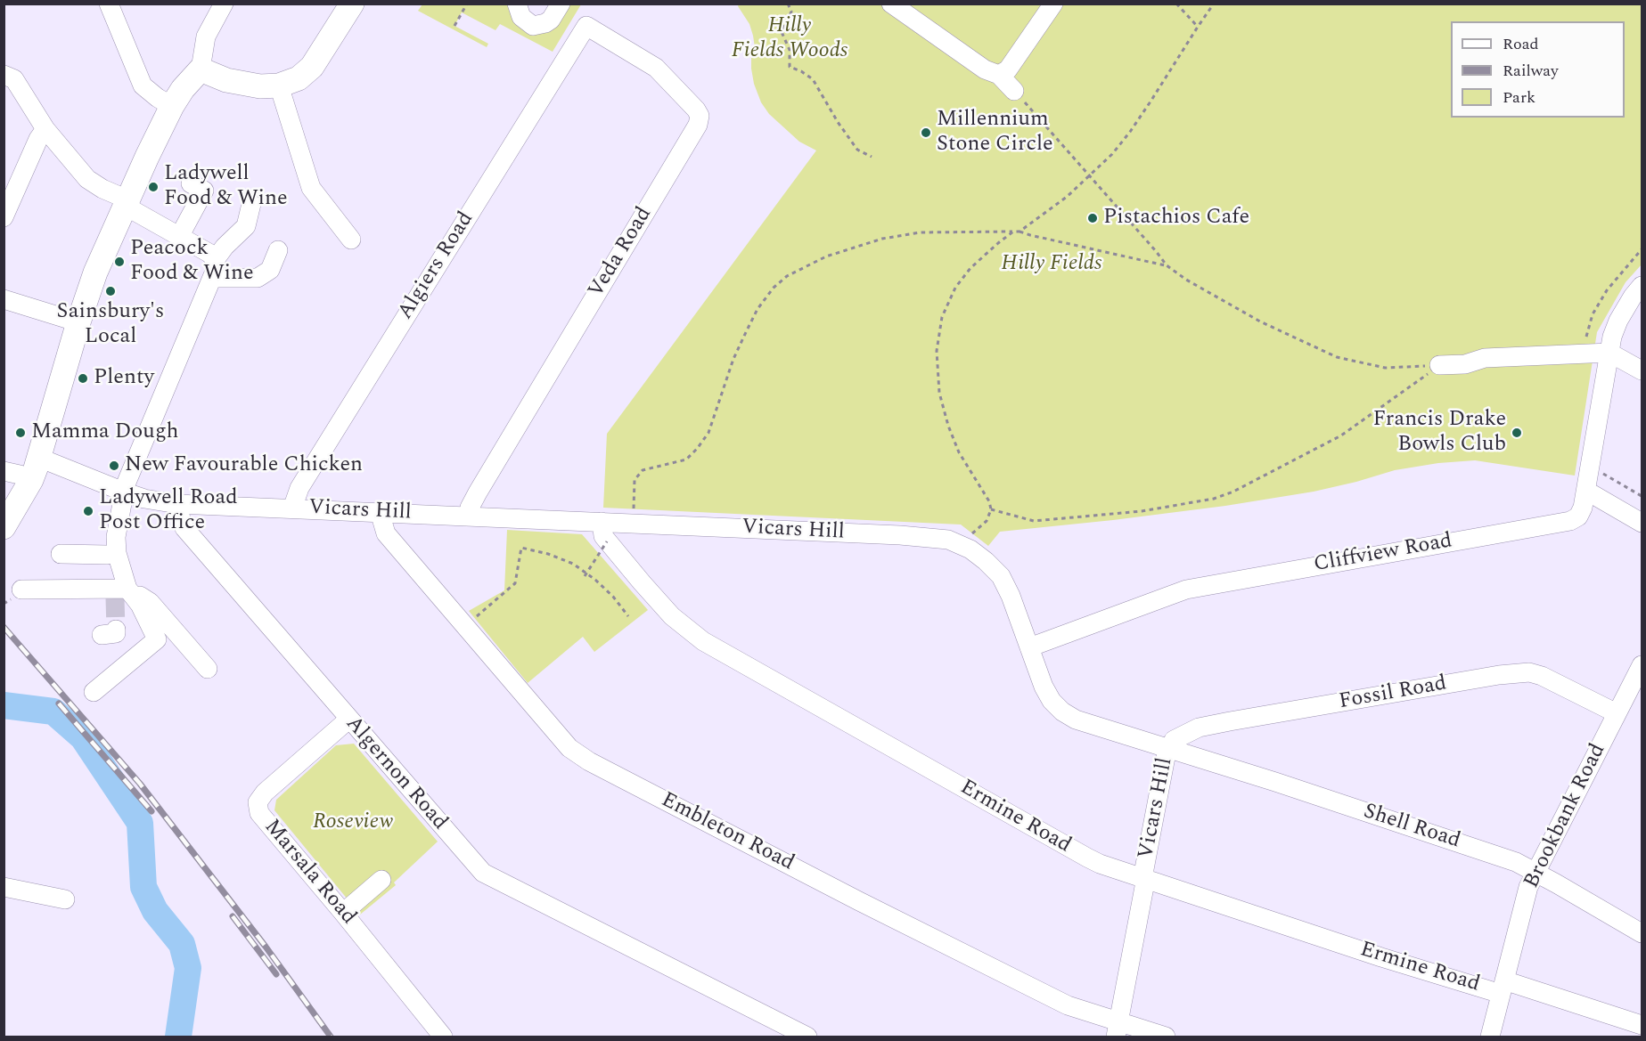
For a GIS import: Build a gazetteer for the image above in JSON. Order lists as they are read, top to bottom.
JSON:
{
  "streets": {
    "street": [
      "Veda Road",
      "Algiers Road",
      "Vicars Hill",
      "Cliffview Road",
      "Fossil Road",
      "Algernon Road",
      "Brookbank Road",
      "Ermine Road",
      "Shell Road",
      "Embleton Road",
      "Marsala Road"
    ]
  },
  "crossings": [
    ["Veda Road", "Algiers Road"],
    ["Veda Road", "Vicars Hill"],
    ["Algiers Road", "Vicars Hill"],
    ["Vicars Hill", "Cliffview Road"],
    ["Vicars Hill", "Fossil Road"],
    ["Vicars Hill", "Algernon Road"],
    ["Vicars Hill", "Ermine Road"],
    ["Vicars Hill", "Shell Road"],
    ["Vicars Hill", "Embleton Road"],
    ["Fossil Road", "Brookbank Road"],
    ["Fossil Road", "Shell Road"],
    ["Algernon Road", "Marsala Road"],
    ["Brookbank Road", "Ermine Road"],
    ["Brookbank Road", "Shell Road"]
  ],
  "parks": ["Hilly Fields Woods", "Hilly Fields", "Roseview"],
  "places": [
    "Millennium Stone Circle",
    "Ladywell Food & Wine",
    "Pistachios Cafe",
    "Peacock Food & Wine",
    "Sainsbury's Local",
    "Plenty",
    "Mamma Dough",
    "Francis Drake Bowls Club",
    "New Favourable Chicken",
    "Ladywell Road Post Office"
  ],
  "legend": ["Road", "Railway", "Park"]
}
